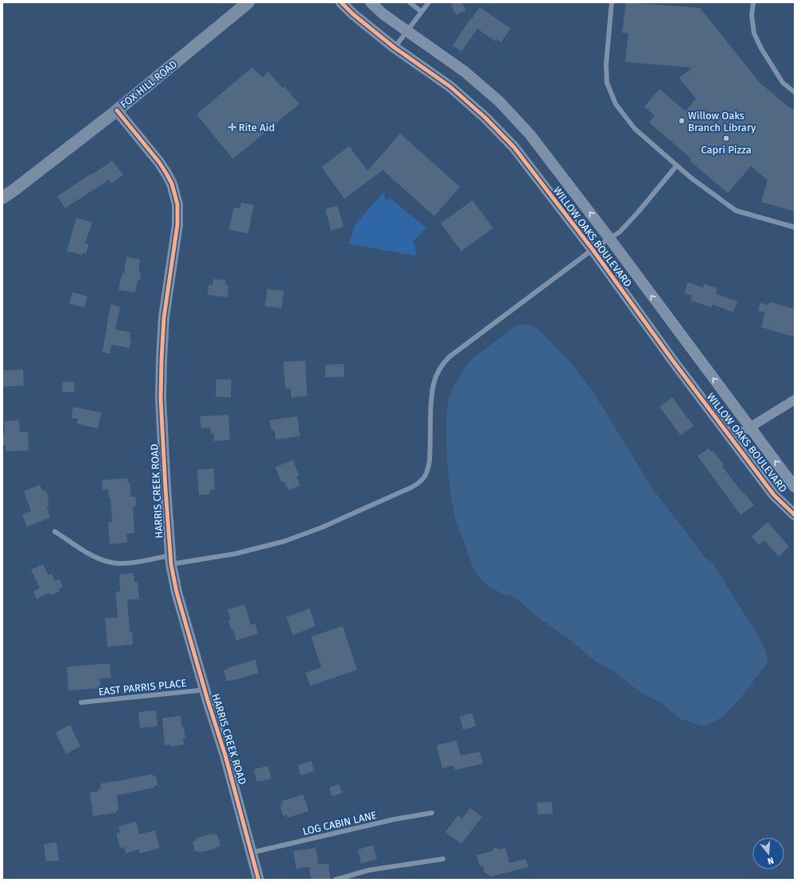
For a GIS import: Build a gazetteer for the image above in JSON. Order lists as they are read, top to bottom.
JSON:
{
  "streets": {
    "main road": ["FOX HILL ROAD"],
    "street": ["WILLOW OAKS BOULEVARD", "HARRIS CREEK ROAD"],
    "lane": ["EAST PARRIS PLACE", "LOG CABIN LANE"]
  },
  "crossings": [
    ["FOX HILL ROAD", "HARRIS CREEK ROAD"],
    ["HARRIS CREEK ROAD", "EAST PARRIS PLACE"],
    ["HARRIS CREEK ROAD", "LOG CABIN LANE"]
  ],
  "places": {
    "other": ["Willow Oaks Branch Library", "Capri Pizza"],
    "health": ["Rite Aid"]
  },
  "north": "bottom"
}
